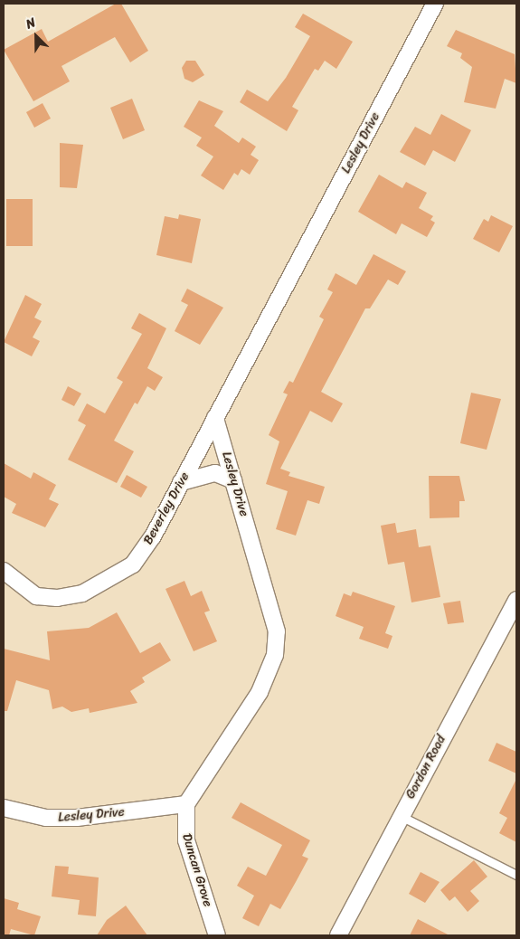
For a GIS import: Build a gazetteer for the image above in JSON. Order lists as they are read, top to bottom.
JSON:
{
  "streets": {
    "street": [
      "Lesley Drive",
      "Beverley Drive",
      "Gordon Road",
      "Duncan Grove"
    ]
  },
  "crossings": [
    ["Lesley Drive", "Beverley Drive"],
    ["Lesley Drive", "Duncan Grove"]
  ],
  "north": "top left"
}
